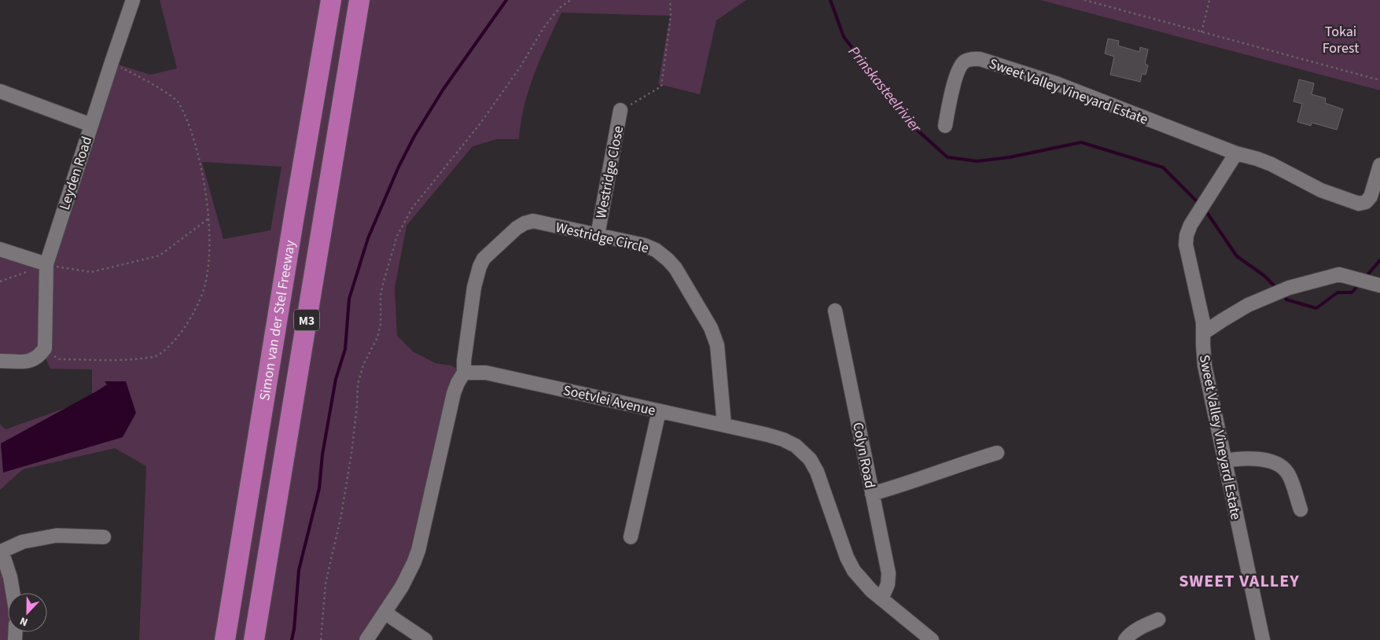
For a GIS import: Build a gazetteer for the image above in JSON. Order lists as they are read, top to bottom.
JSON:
{
  "streets": {
    "highway": ["Simon van der Stel Freeway", "M3"],
    "street": [
      "Sweet Valley Vineyard Estate",
      "Westridge Close",
      "Leyden Road",
      "Westridge Circle",
      "Soetvlei Avenue",
      "Colyn Road"
    ]
  },
  "crossings": [
    ["Westridge Close", "Westridge Circle"],
    ["Westridge Circle", "Soetvlei Avenue"],
    ["Soetvlei Avenue", "Colyn Road"]
  ],
  "districts": ["SWEET VALLEY"],
  "water": ["Prinskasteelrivier"],
  "parks": ["Tokai Forest"],
  "north": "bottom"
}
